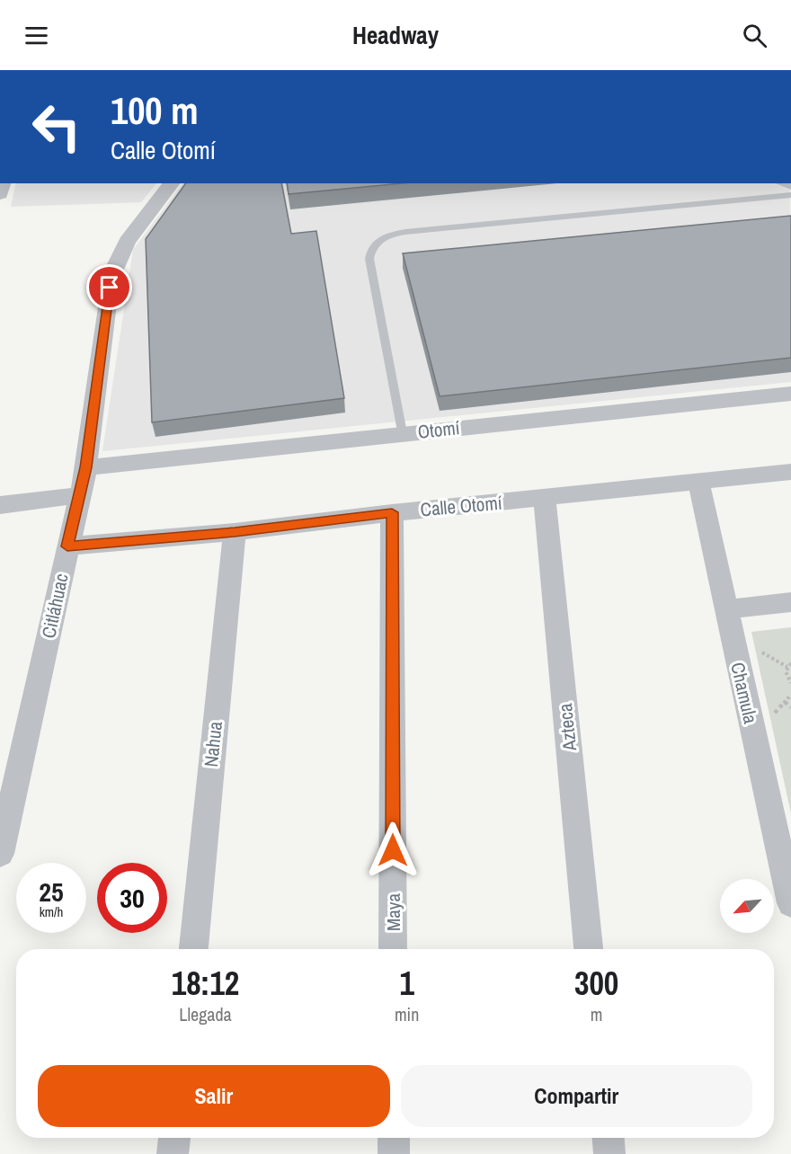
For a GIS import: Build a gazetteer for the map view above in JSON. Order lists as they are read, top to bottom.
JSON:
{
  "streets": {
    "street": [
      "Otomí",
      "Calle Otomí",
      "Citláhuac",
      "Chamula",
      "Azteca",
      "Nahua",
      "Maya"
    ]
  },
  "crossings": [
    ["Otomí", "Citláhuac"],
    ["Calle Otomí", "Citláhuac"],
    ["Calle Otomí", "Chamula"],
    ["Calle Otomí", "Azteca"],
    ["Calle Otomí", "Nahua"],
    ["Calle Otomí", "Maya"]
  ],
  "north": "bottom left",
  "page": {
    "header": "Headway",
    "turn": ["100 m", "Calle Otomí"],
    "speed": "25 km/h",
    "limit": "30",
    "eta": [
      "18:12",
      "Llegada",
      "1",
      "min",
      "300",
      "m"
    ],
    "buttons": ["Salir", "Compartir"]
  }
}
